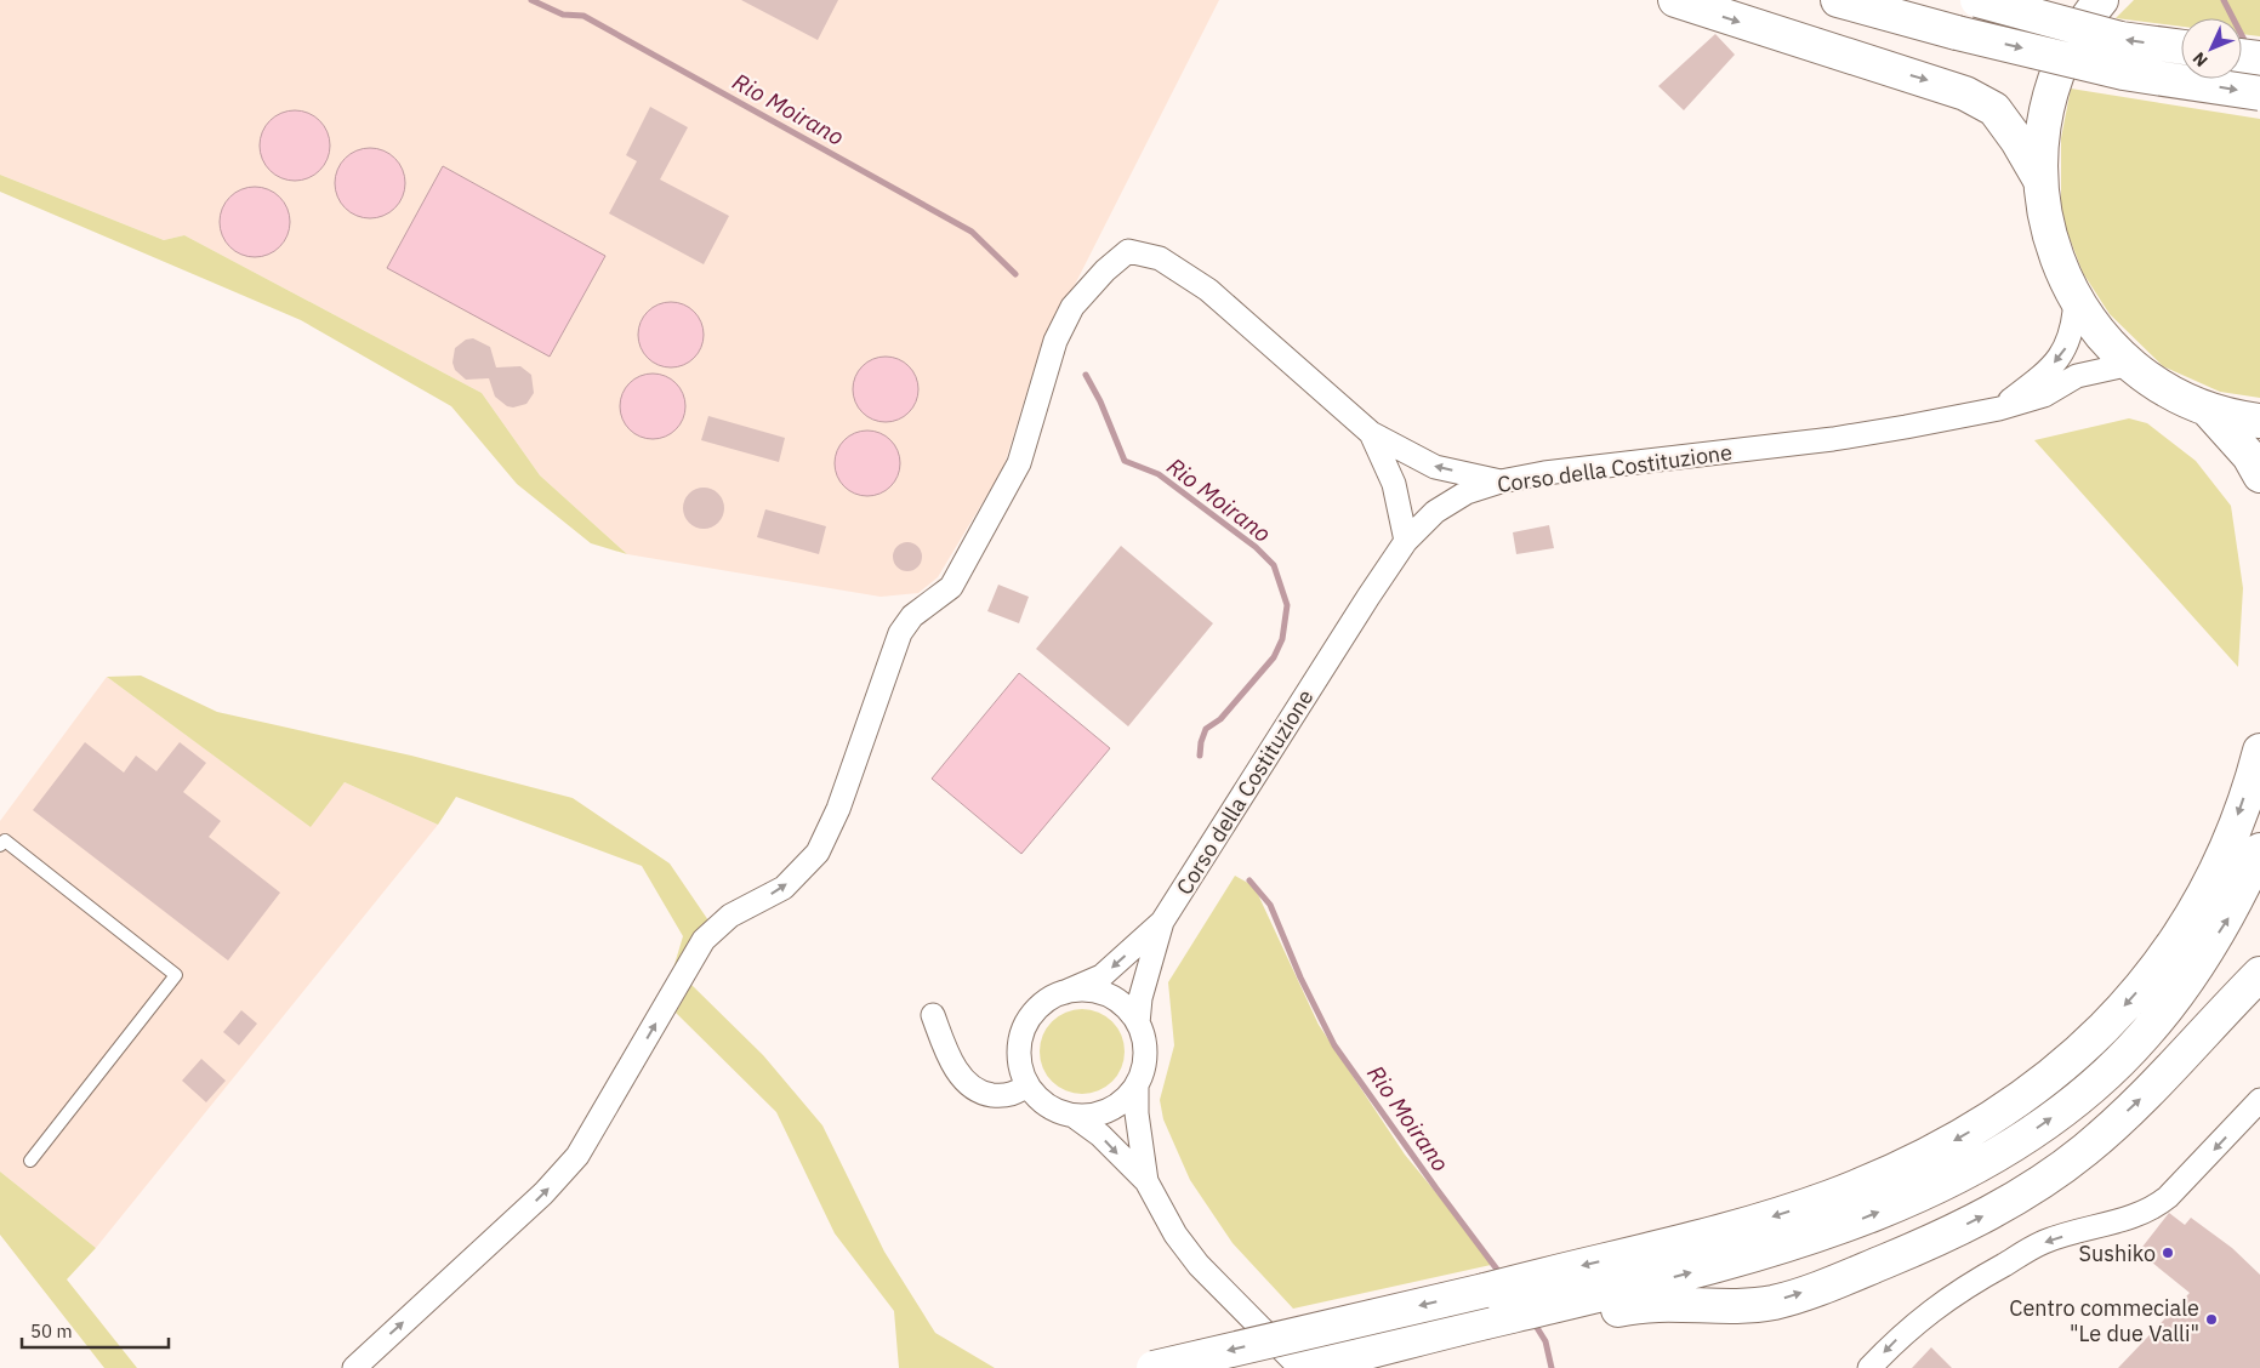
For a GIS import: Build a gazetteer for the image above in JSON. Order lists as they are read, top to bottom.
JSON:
{
  "streets": {
    "street": ["Corso della Costituzione"]
  },
  "water": ["Rio Moirano"],
  "places": ["Sushiko", "Centro commeciale \"Le due Valli\""],
  "scale_bar": "50 m",
  "north": "bottom left"
}
